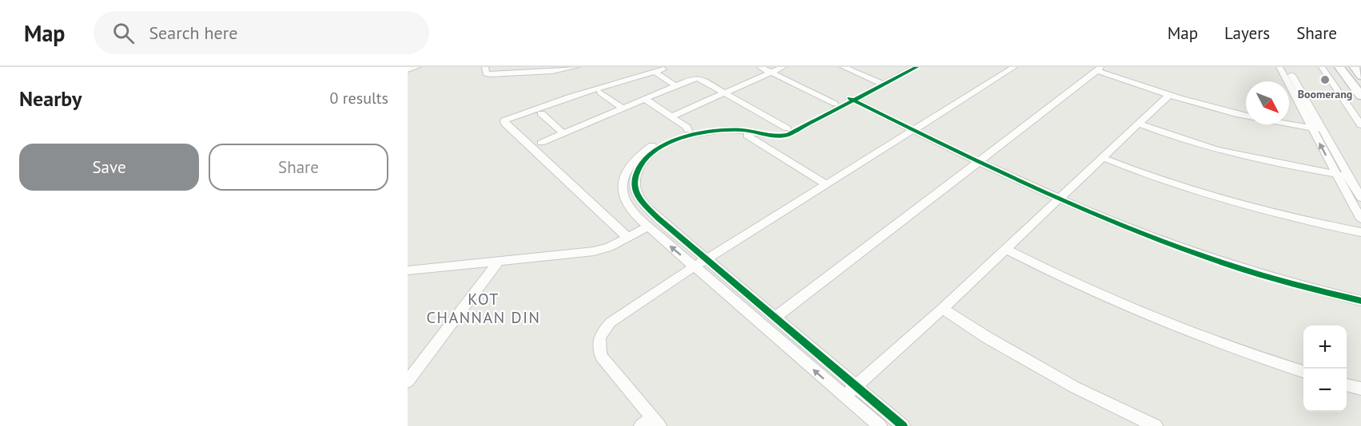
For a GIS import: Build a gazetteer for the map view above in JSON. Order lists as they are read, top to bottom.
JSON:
{
  "districts": ["KOT CHANNAN DIN"],
  "places": ["Boomerang"],
  "north": "bottom right",
  "page": {
    "header": "Map",
    "search": "Search here",
    "nav": ["Map", "Layers", "Share"],
    "heading": ["Nearby", "0 results"],
    "buttons": ["Save", "Share"],
    "map_buttons": ["+", "−"]
  }
}
